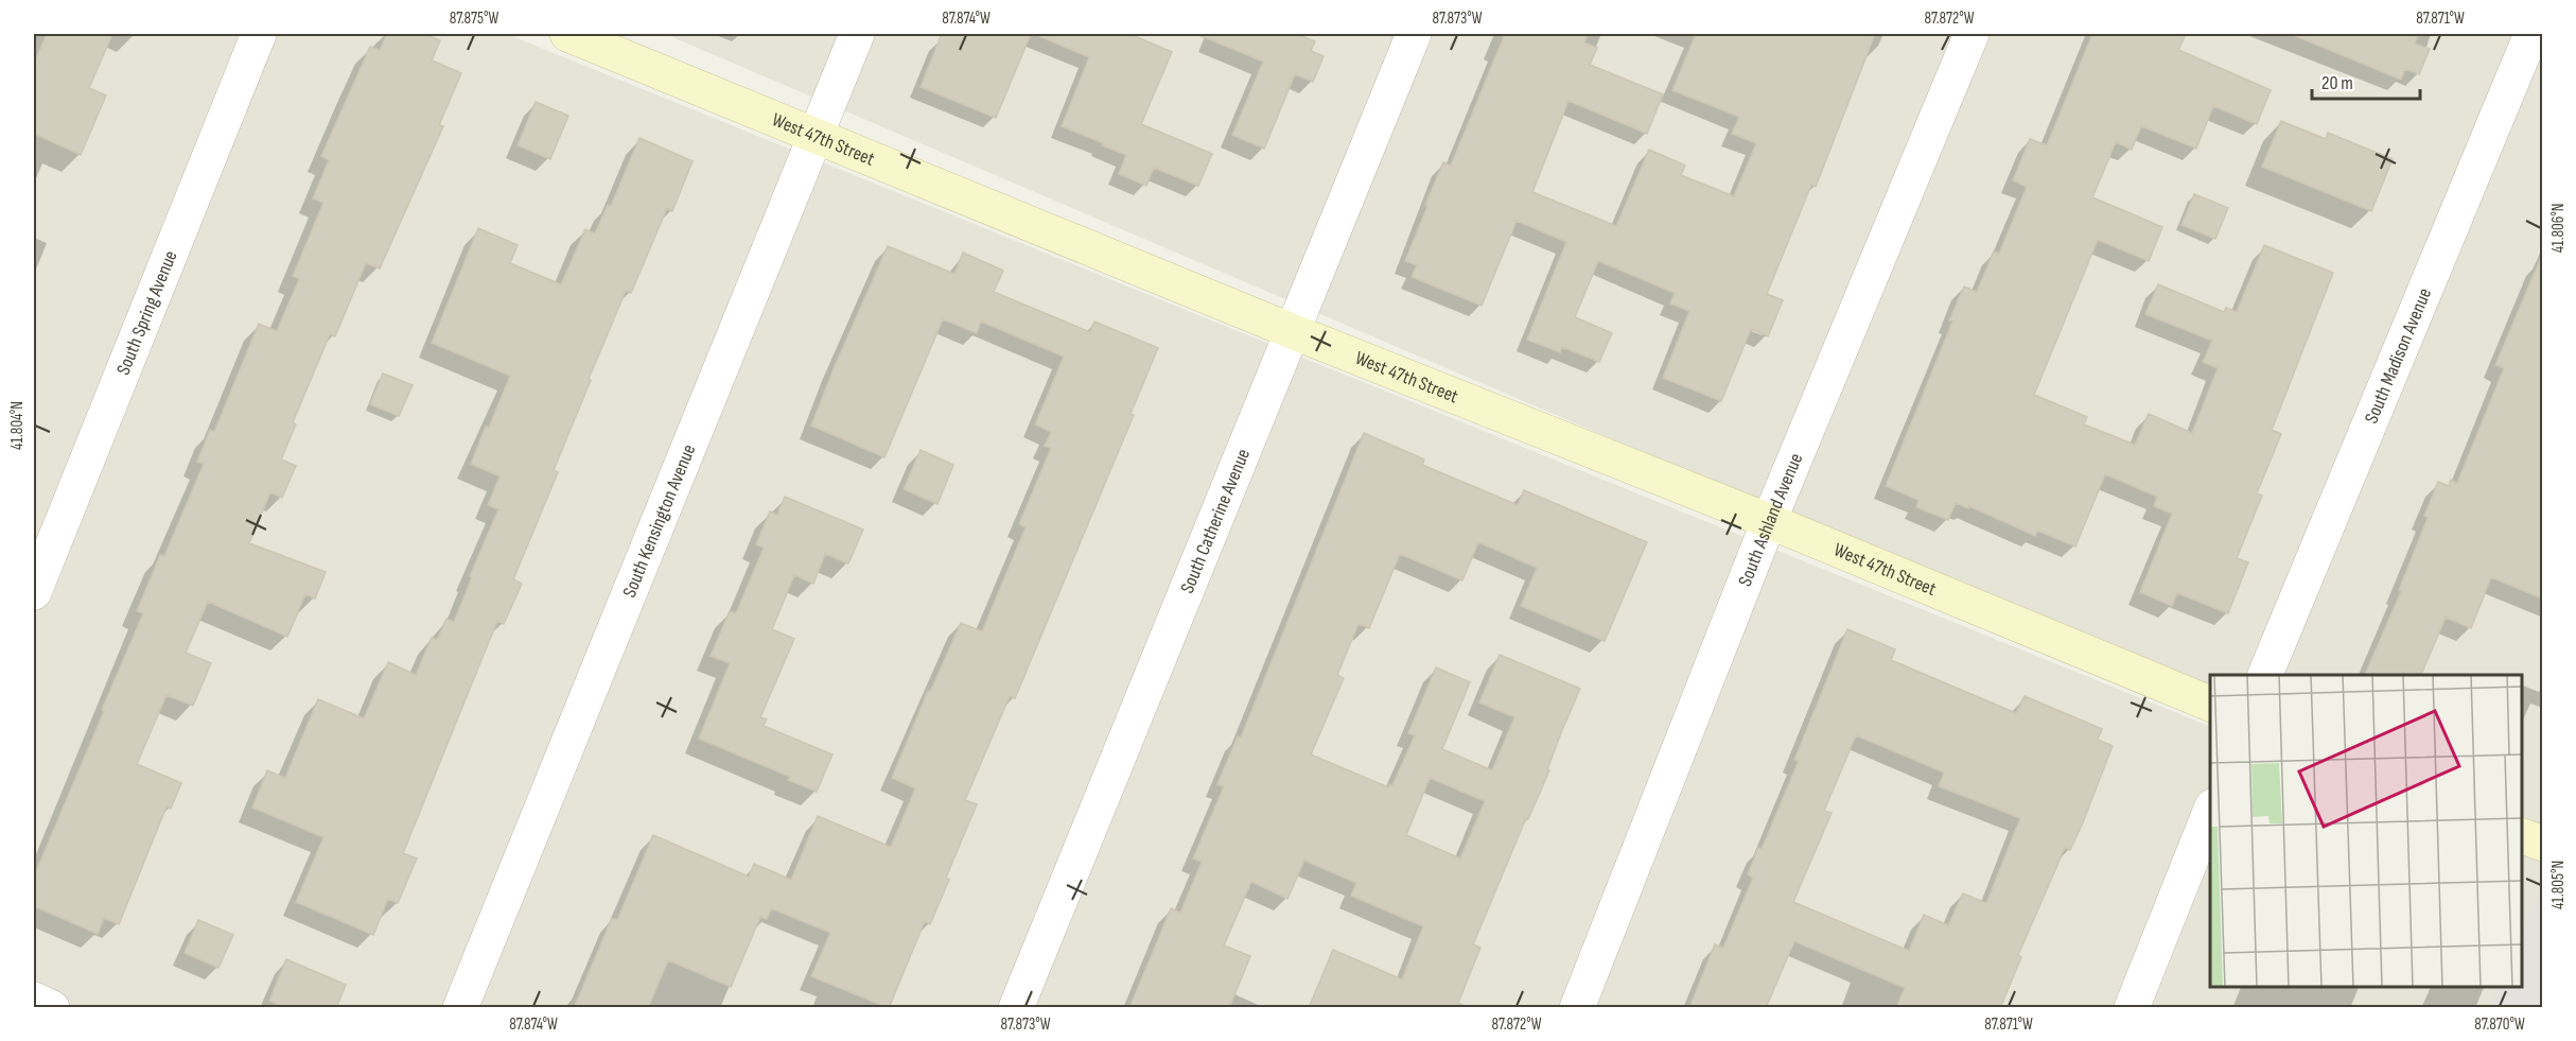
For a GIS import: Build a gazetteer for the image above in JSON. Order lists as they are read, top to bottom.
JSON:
{
  "streets": {
    "main road": ["West 47th Street"],
    "street": [
      "South Spring Avenue",
      "South Madison Avenue",
      "South Ashland Avenue",
      "South Kensington Avenue",
      "South Catherine Avenue"
    ]
  },
  "crossings": [
    ["West 47th Street", "South Ashland Avenue"],
    ["West 47th Street", "South Kensington Avenue"],
    ["West 47th Street", "South Catherine Avenue"]
  ],
  "scale_bar": "20 m",
  "coordinates": [
    "87.875°W",
    "87.874°W",
    "87.873°W",
    "87.872°W",
    "87.871°W",
    "41.806°N",
    "41.804°N",
    "41.805°N",
    "87.870°W"
  ]
}
